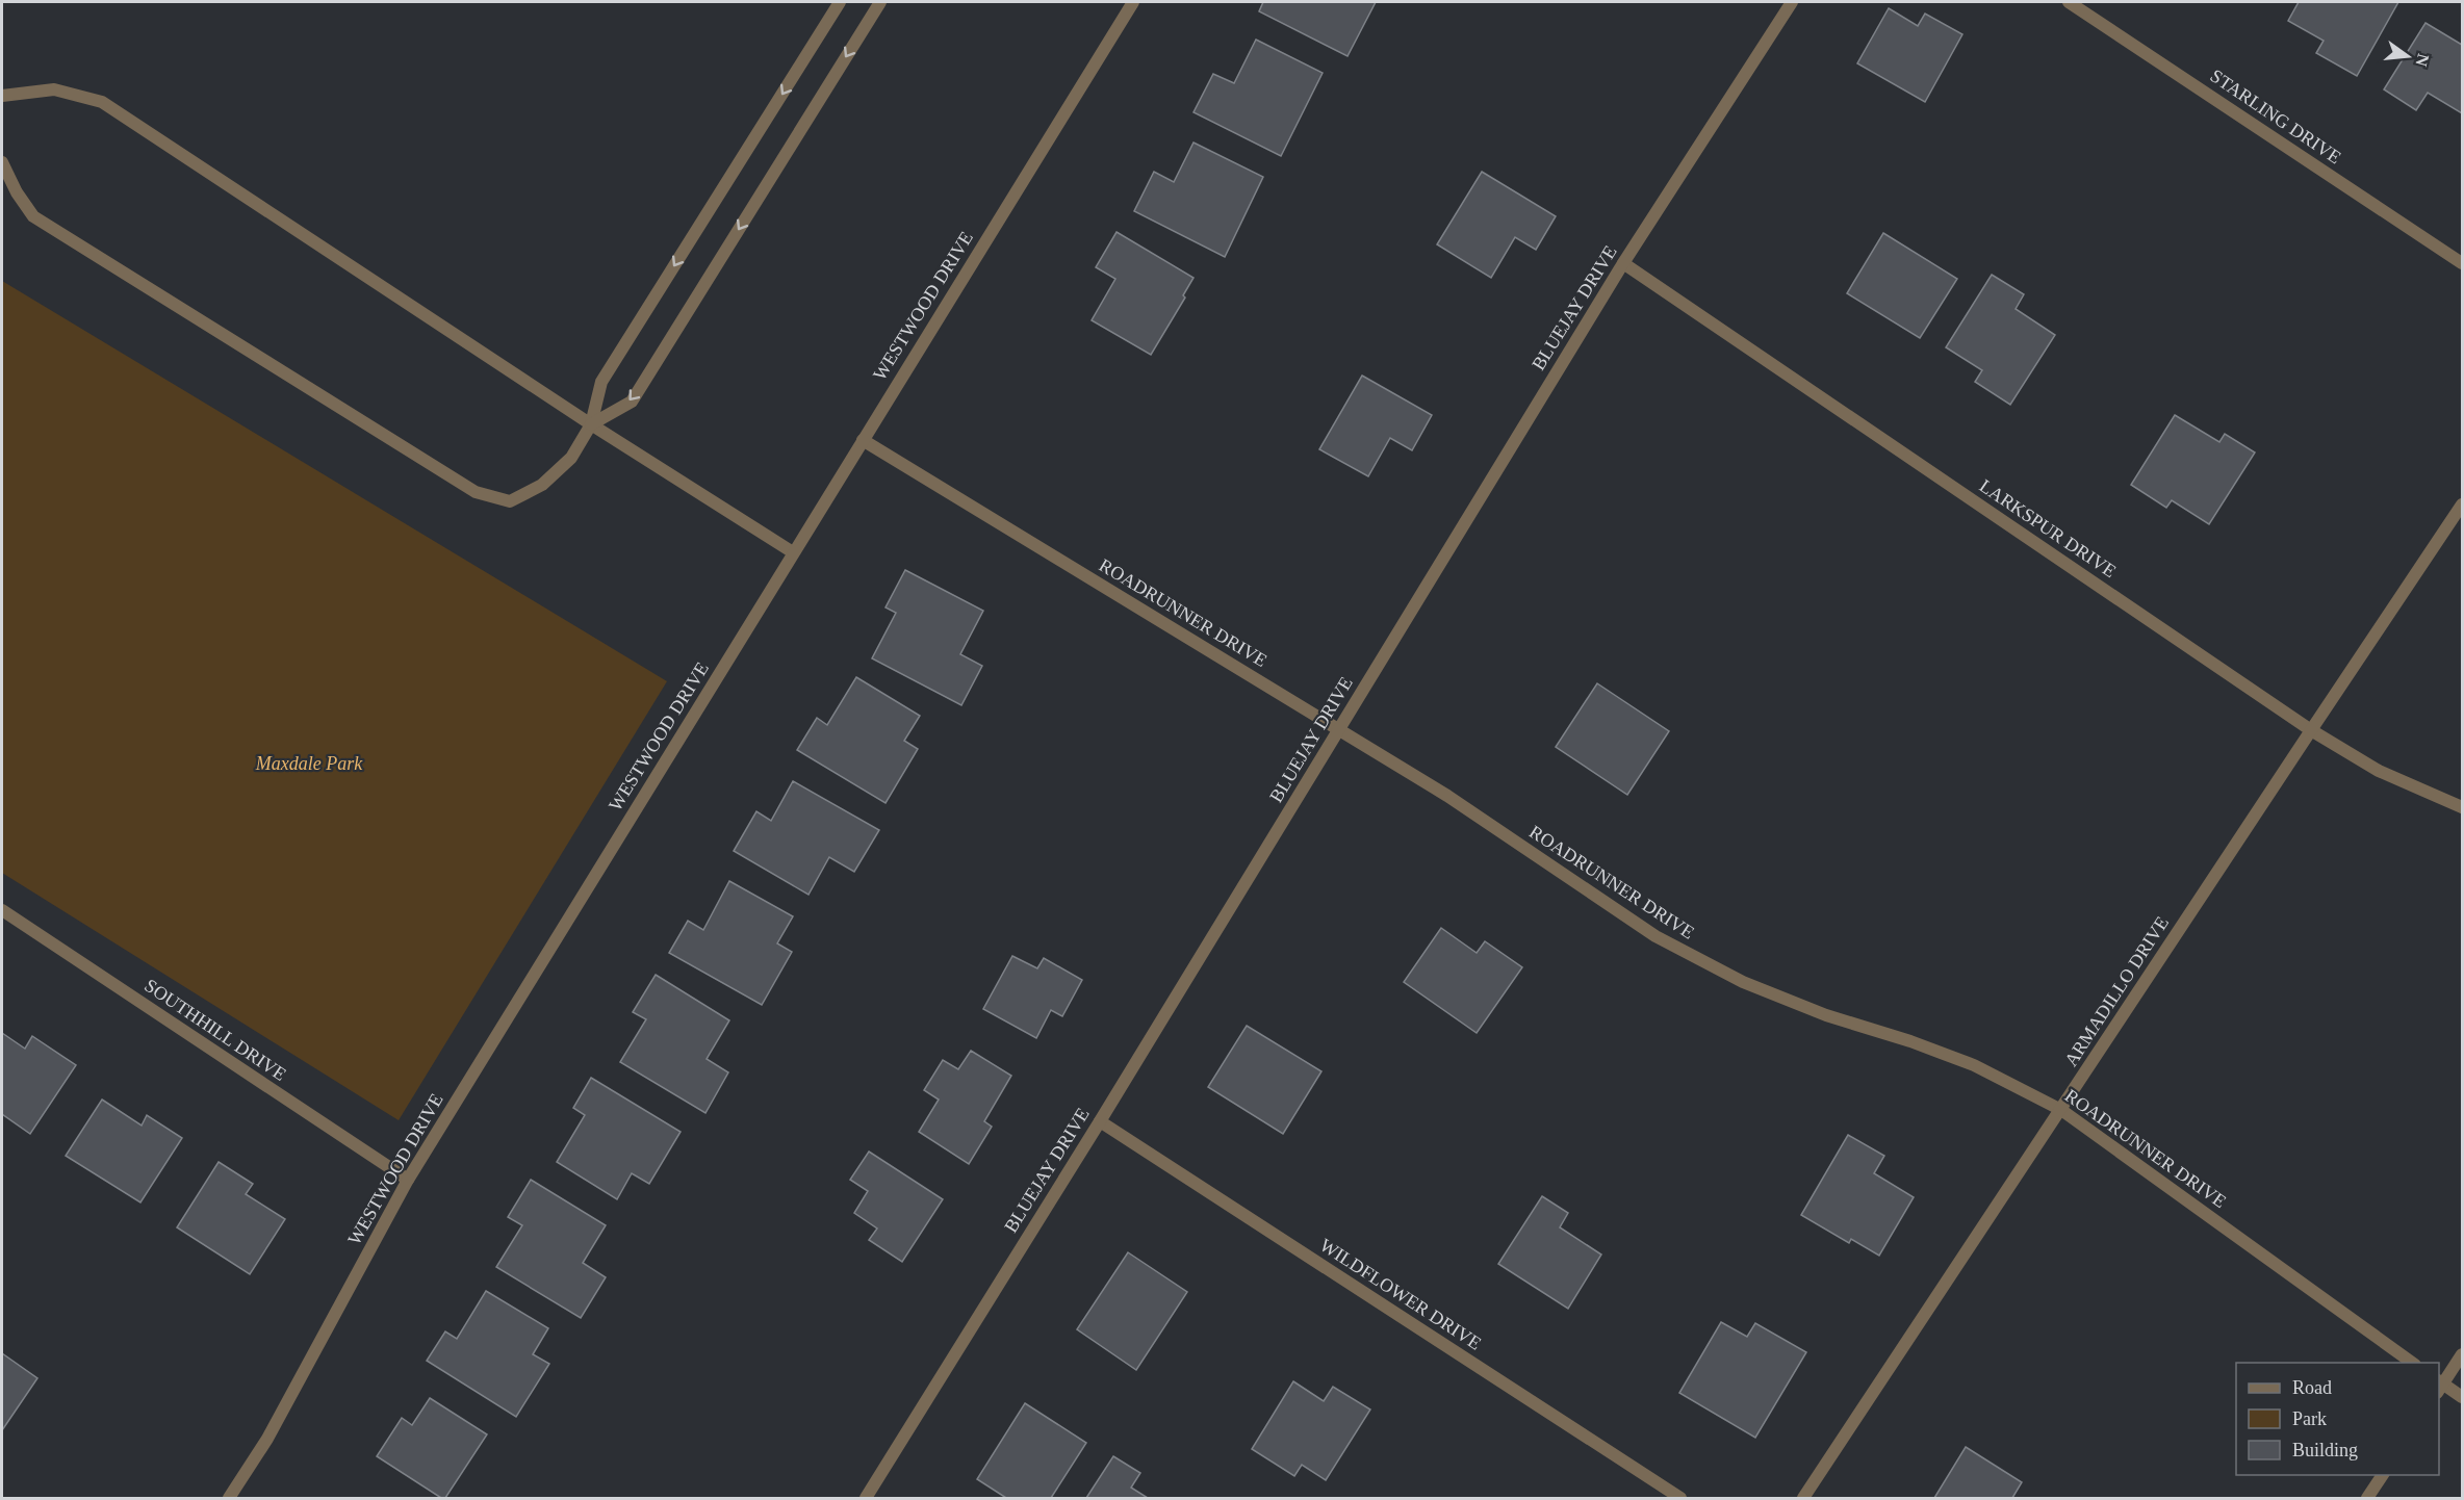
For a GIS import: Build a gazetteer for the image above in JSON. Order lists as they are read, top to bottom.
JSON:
{
  "streets": {
    "street": [
      "STARLING DRIVE",
      "WESTWOOD DRIVE",
      "BLUEJAY DRIVE",
      "LARKSPUR DRIVE",
      "ROADRUNNER DRIVE",
      "ARMADILLO DRIVE",
      "SOUTHHILL DRIVE",
      "WILDFLOWER DRIVE"
    ]
  },
  "crossings": [
    ["WESTWOOD DRIVE", "ROADRUNNER DRIVE"],
    ["WESTWOOD DRIVE", "SOUTHHILL DRIVE"],
    ["BLUEJAY DRIVE", "LARKSPUR DRIVE"],
    ["BLUEJAY DRIVE", "ROADRUNNER DRIVE"],
    ["BLUEJAY DRIVE", "WILDFLOWER DRIVE"],
    ["LARKSPUR DRIVE", "ARMADILLO DRIVE"],
    ["ROADRUNNER DRIVE", "ARMADILLO DRIVE"]
  ],
  "parks": ["Maxdale Park"],
  "legend": ["Road", "Park", "Building"],
  "north": "right"
}
